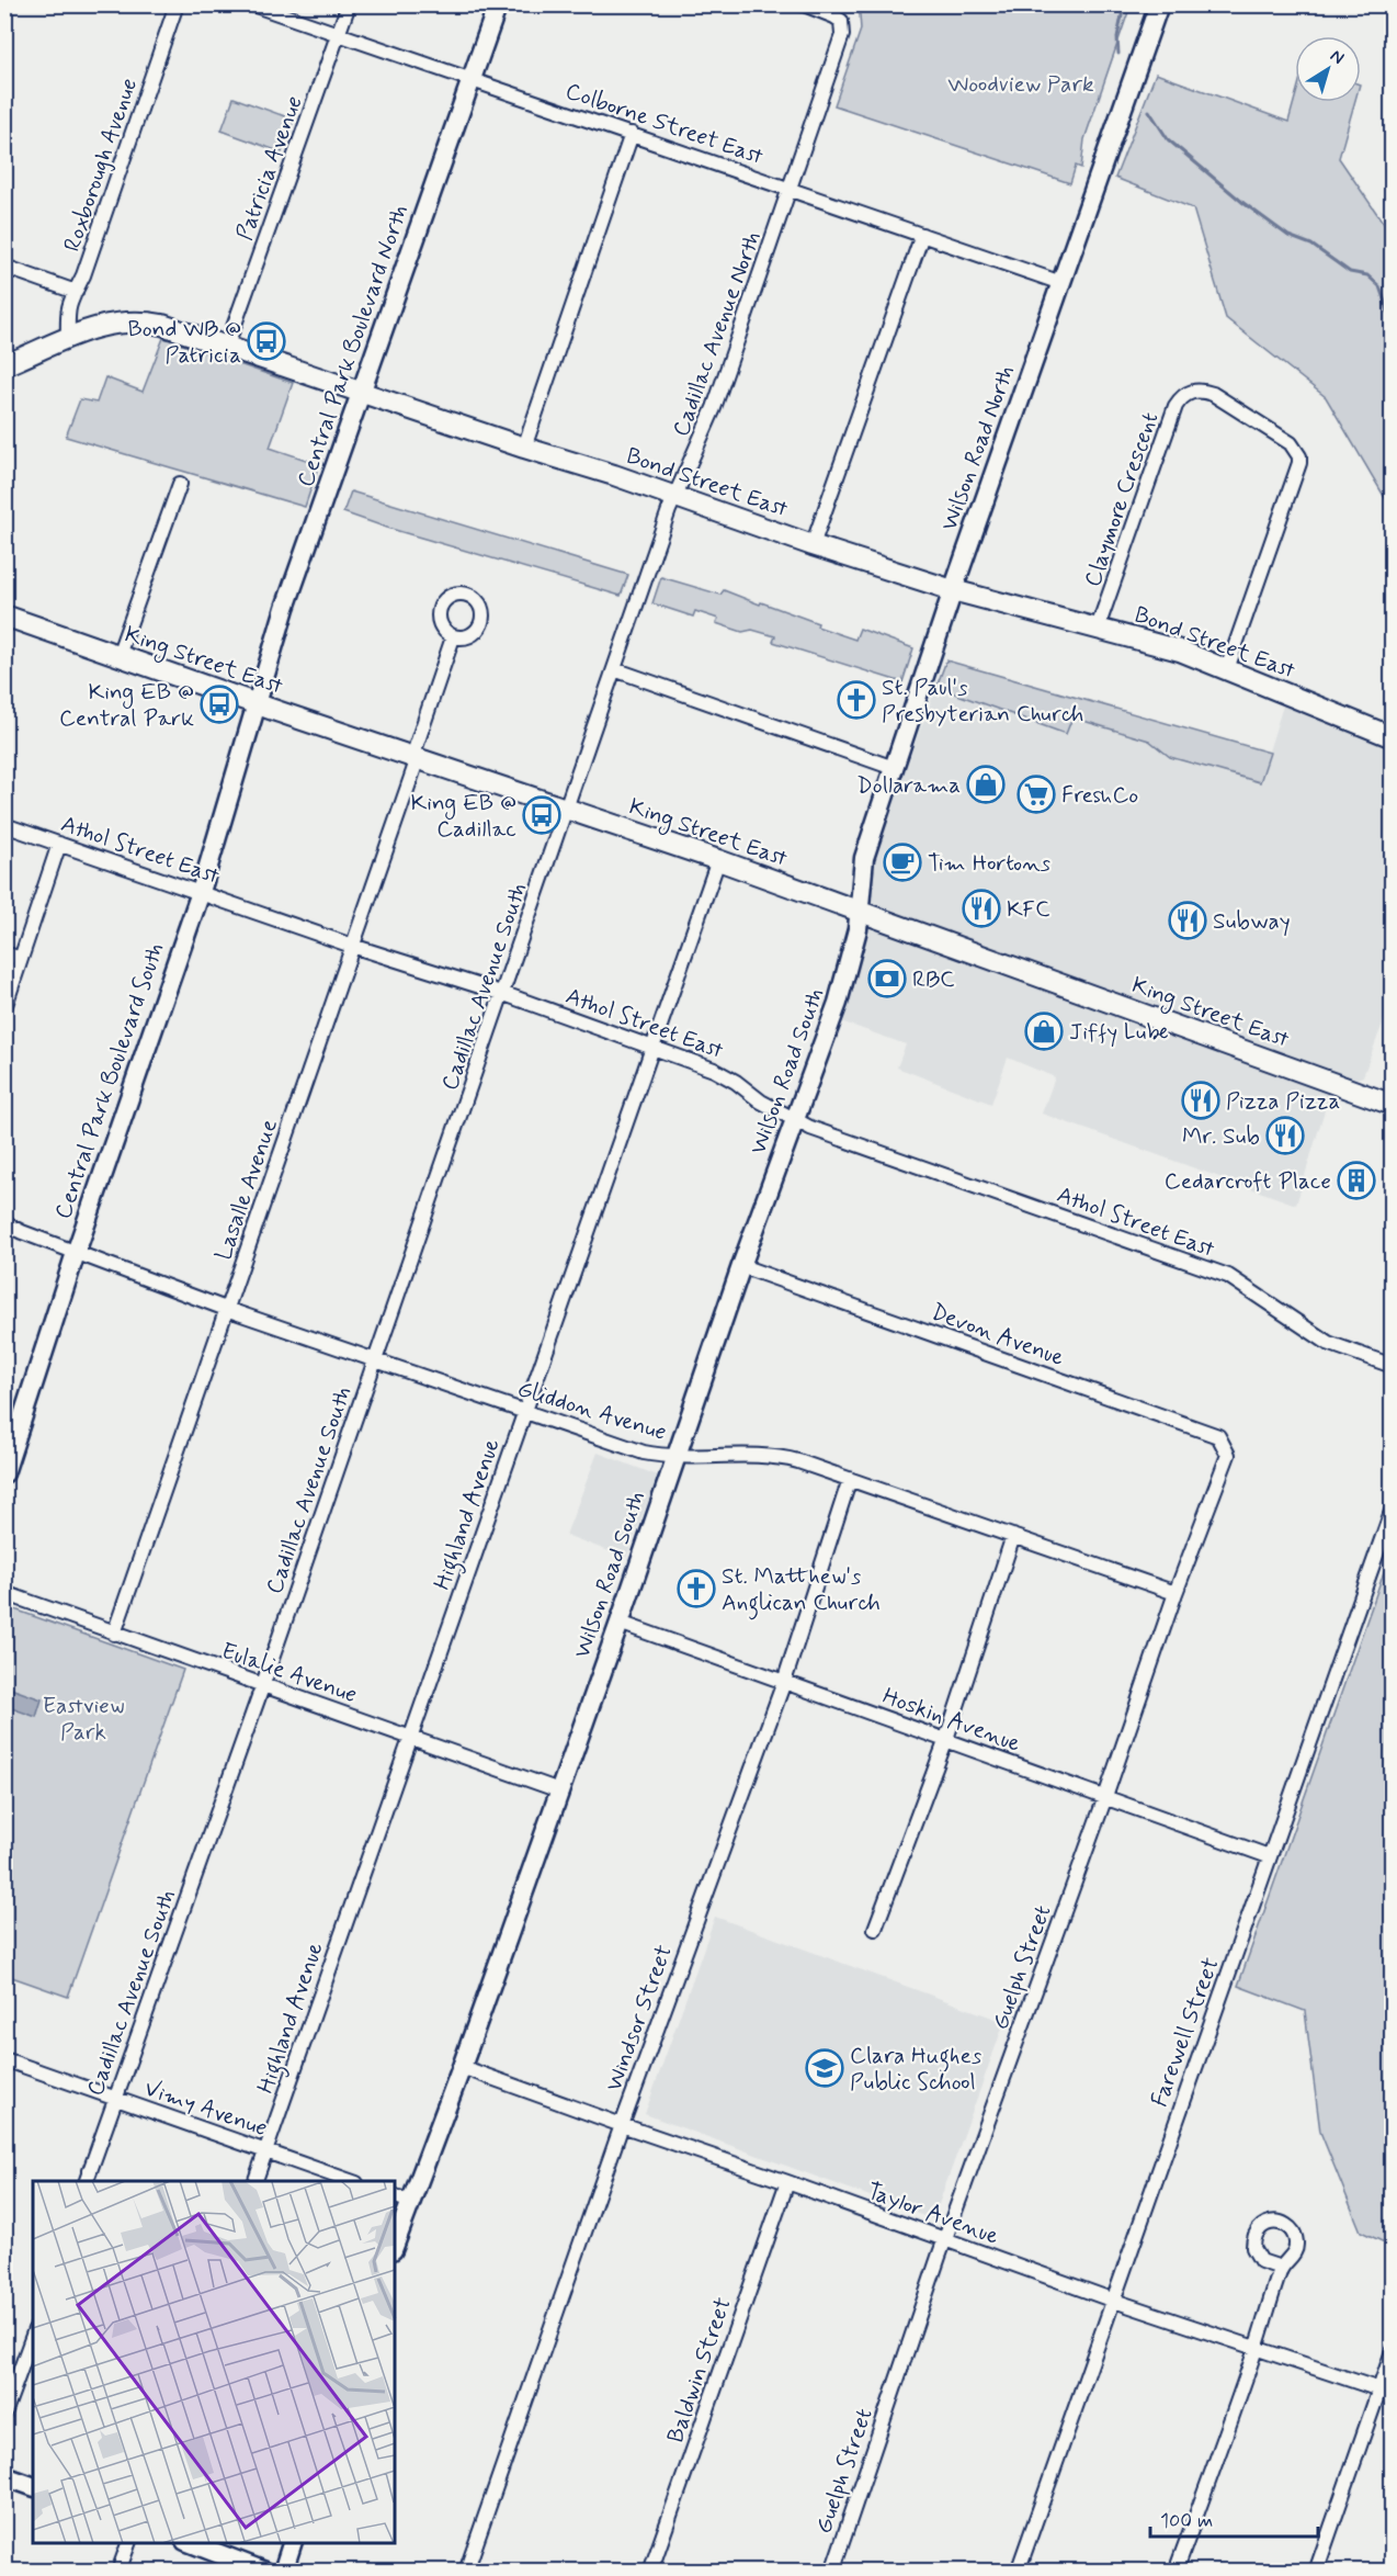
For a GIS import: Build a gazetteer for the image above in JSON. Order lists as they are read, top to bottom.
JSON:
{
  "streets": {
    "main road": [
      "Central Park Boulevard North",
      "Wilson Road North",
      "Bond Street East",
      "King Street East",
      "Wilson Road South",
      "Central Park Boulevard South"
    ],
    "street": [
      "Colborne Street East",
      "Roxborough Avenue",
      "Patricia Avenue",
      "Cadillac Avenue North",
      "Claymore Crescent",
      "Athol Street East",
      "Cadillac Avenue South",
      "Lasalle Avenue",
      "Devon Avenue",
      "Gliddon Avenue",
      "Highland Avenue",
      "Eulalie Avenue",
      "Hoskin Avenue",
      "Guelph Street",
      "Windsor Street",
      "Farewell Street",
      "Vimy Avenue",
      "Taylor Avenue",
      "Baldwin Street"
    ]
  },
  "crossings": [
    ["Colborne Street East", "Patricia Avenue"],
    ["Colborne Street East", "Cadillac Avenue North"],
    ["Colborne Street East", "Central Park Boulevard North"],
    ["Colborne Street East", "Wilson Road North"],
    ["Roxborough Avenue", "Bond Street East"],
    ["Patricia Avenue", "Bond Street East"],
    ["Cadillac Avenue North", "Bond Street East"],
    ["Cadillac Avenue North", "King Street East"],
    ["Cadillac Avenue North", "Cadillac Avenue South"],
    ["Central Park Boulevard North", "Bond Street East"],
    ["Central Park Boulevard North", "King Street East"],
    ["Central Park Boulevard North", "Central Park Boulevard South"],
    ["Wilson Road North", "Bond Street East"],
    ["Wilson Road North", "King Street East"],
    ["Wilson Road North", "Wilson Road South"],
    ["Bond Street East", "Claymore Crescent"],
    ["King Street East", "Cadillac Avenue South"],
    ["King Street East", "Wilson Road South"],
    ["King Street East", "Central Park Boulevard South"],
    ["King Street East", "Lasalle Avenue"],
    ["King Street East", "Highland Avenue"],
    ["Athol Street East", "Cadillac Avenue South"],
    ["Athol Street East", "Wilson Road South"],
    ["Athol Street East", "Central Park Boulevard South"],
    ["Athol Street East", "Lasalle Avenue"],
    ["Athol Street East", "Highland Avenue"],
    ["Cadillac Avenue South", "Gliddon Avenue"],
    ["Cadillac Avenue South", "Eulalie Avenue"],
    ["Cadillac Avenue South", "Vimy Avenue"],
    ["Wilson Road South", "Devon Avenue"],
    ["Wilson Road South", "Gliddon Avenue"],
    ["Wilson Road South", "Eulalie Avenue"],
    ["Wilson Road South", "Hoskin Avenue"],
    ["Wilson Road South", "Taylor Avenue"],
    ["Central Park Boulevard South", "Gliddon Avenue"],
    ["Lasalle Avenue", "Gliddon Avenue"],
    ["Lasalle Avenue", "Eulalie Avenue"],
    ["Devon Avenue", "Guelph Street"],
    ["Gliddon Avenue", "Highland Avenue"],
    ["Gliddon Avenue", "Guelph Street"],
    ["Gliddon Avenue", "Windsor Street"],
    ["Highland Avenue", "Eulalie Avenue"],
    ["Highland Avenue", "Vimy Avenue"],
    ["Hoskin Avenue", "Guelph Street"],
    ["Hoskin Avenue", "Windsor Street"],
    ["Hoskin Avenue", "Farewell Street"],
    ["Guelph Street", "Taylor Avenue"],
    ["Windsor Street", "Taylor Avenue"],
    ["Farewell Street", "Taylor Avenue"],
    ["Taylor Avenue", "Baldwin Street"]
  ],
  "parks": ["Woodview Park", "Eastview Park"],
  "places": {
    "bus stop": ["Bond WB @ Patricia", "King EB @ Central Park", "King EB @ Cadillac"],
    "church": ["St. Paul's Presbyterian Church", "St. Matthew's Anglican Church"],
    "shop": ["Dollarama", "Jiffy Lube"],
    "supermarket": ["FreshCo"],
    "cafe": ["Tim Hortons"],
    "restaurant": [
      "KFC",
      "Subway",
      "Pizza Pizza",
      "Mr. Sub"
    ],
    "bank": ["RBC"],
    "building": ["Cedarcroft Place"],
    "school or university": ["Clara Hughes Public School"]
  },
  "scale_bar": "100 m",
  "north": "top right"
}
